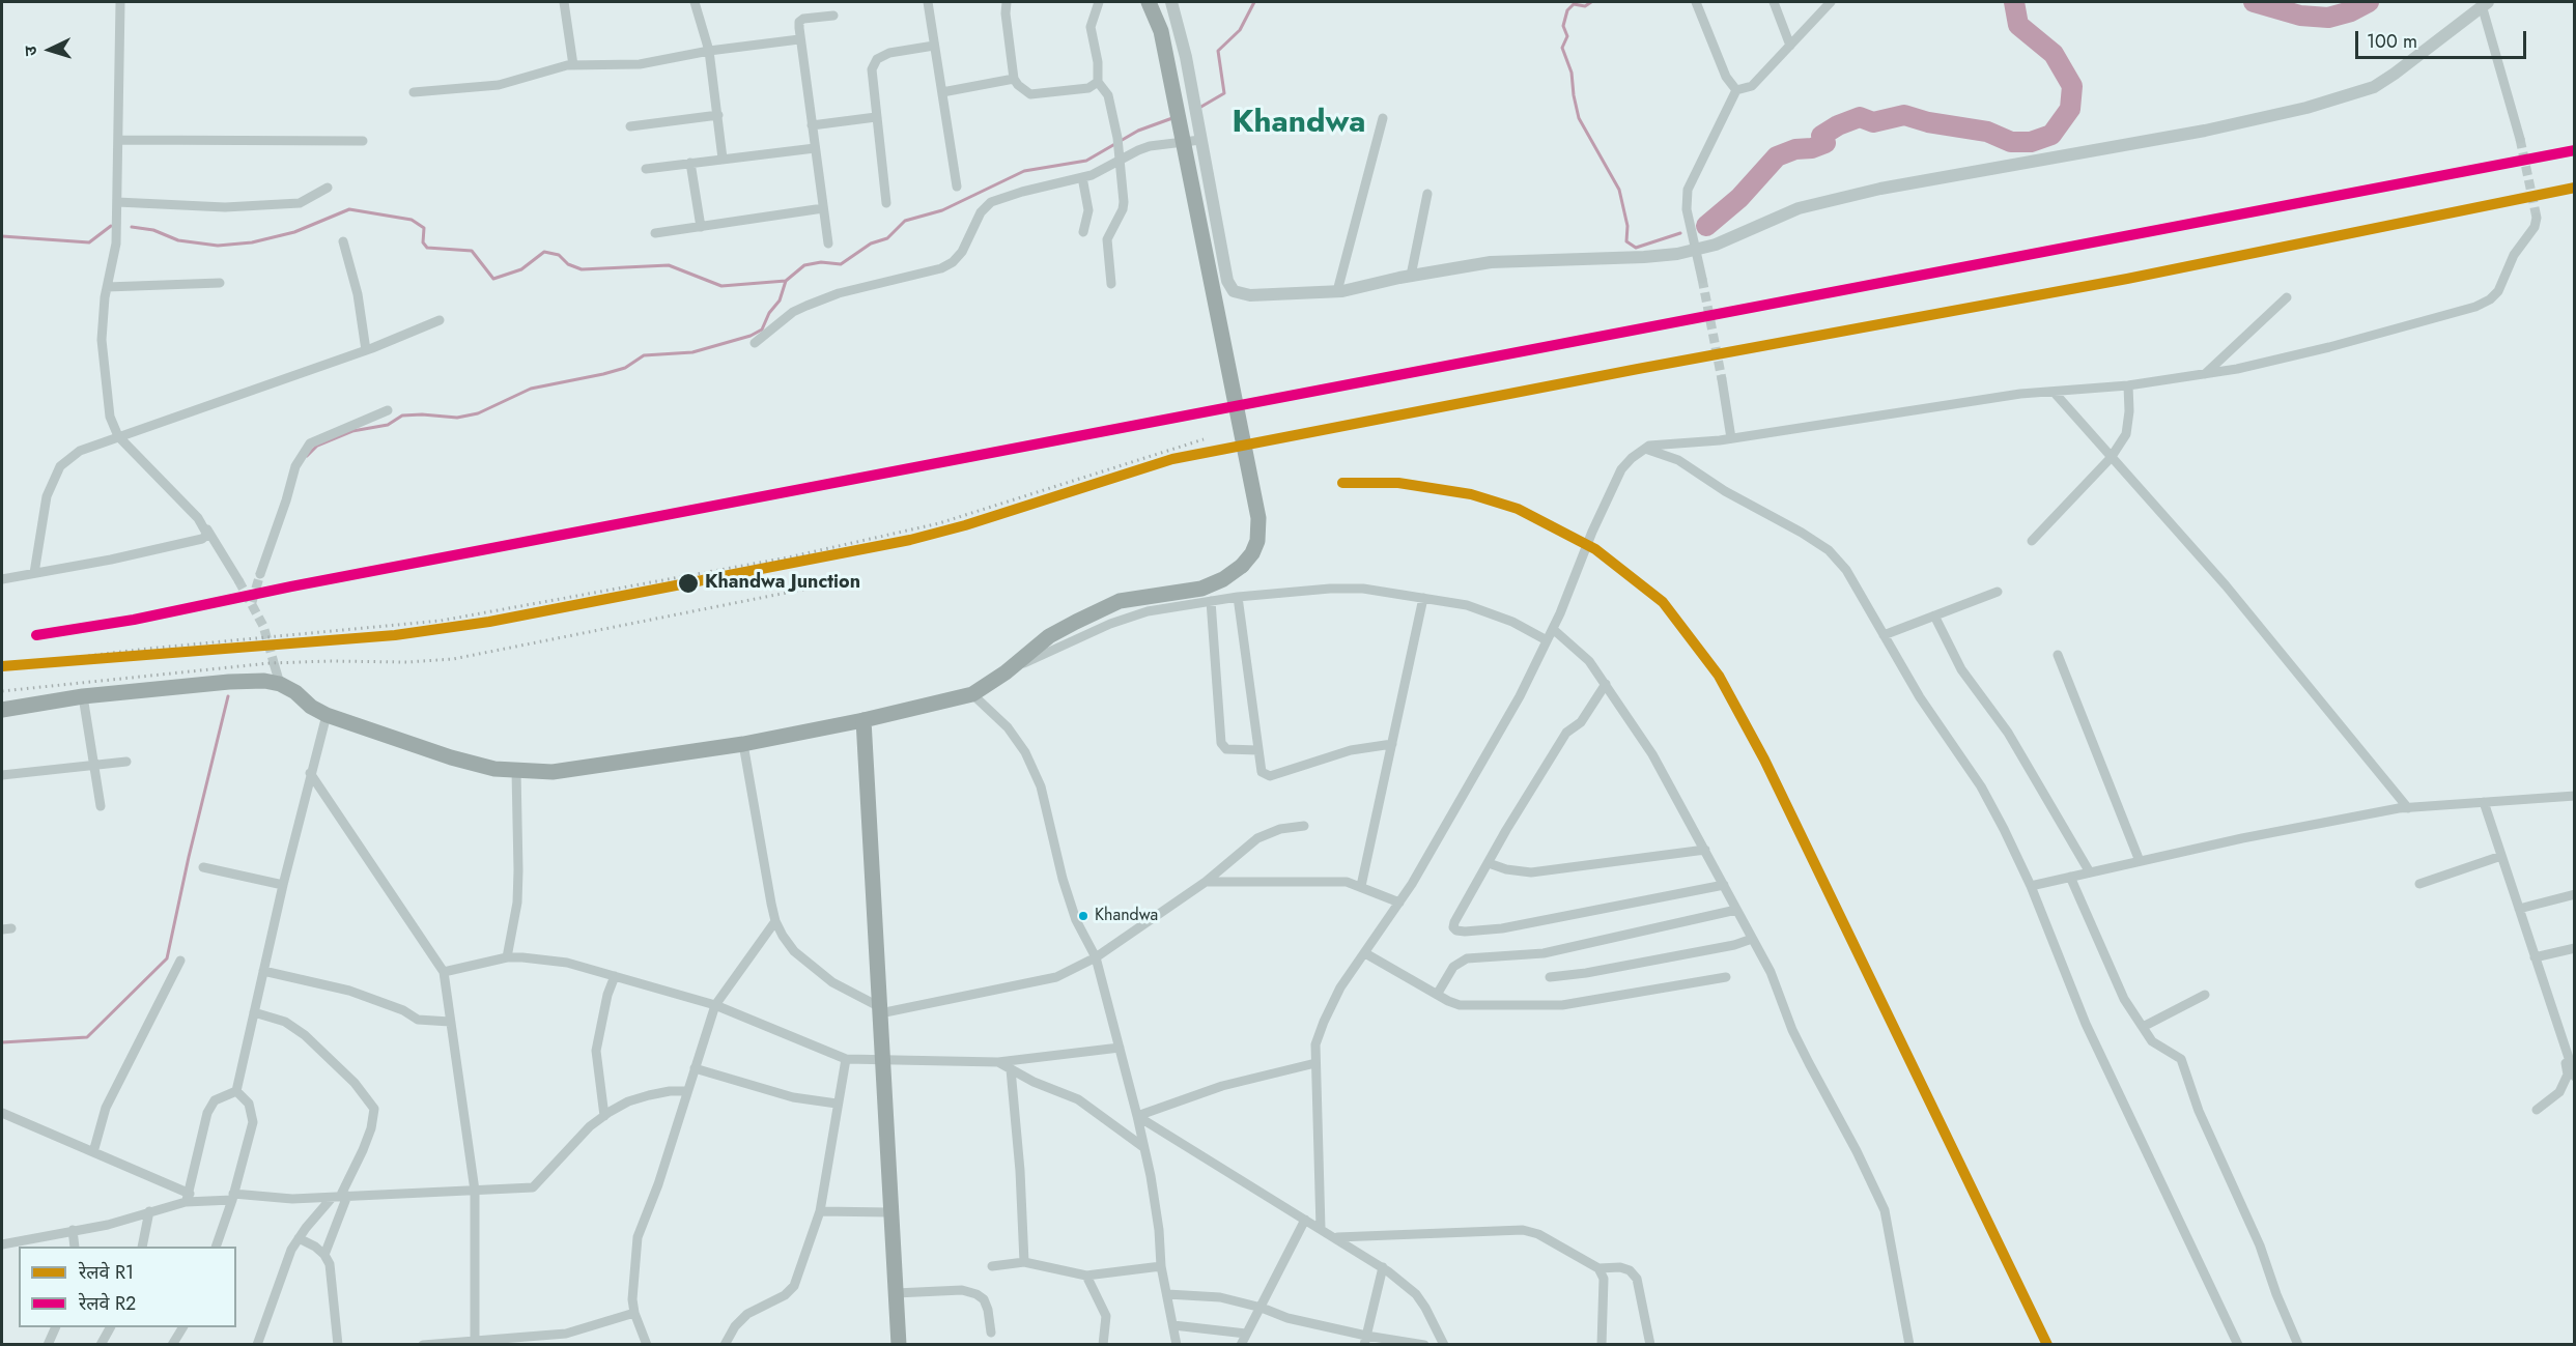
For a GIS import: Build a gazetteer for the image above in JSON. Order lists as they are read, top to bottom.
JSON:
{
  "districts": ["Khandwa"],
  "places": ["Khandwa Junction", "Khandwa"],
  "lines": ["rail line R2", "rail line R1"],
  "legend": ["रेलवे R1", "रेलवे R2"],
  "scale_bar": "100 m",
  "north": "left"
}
